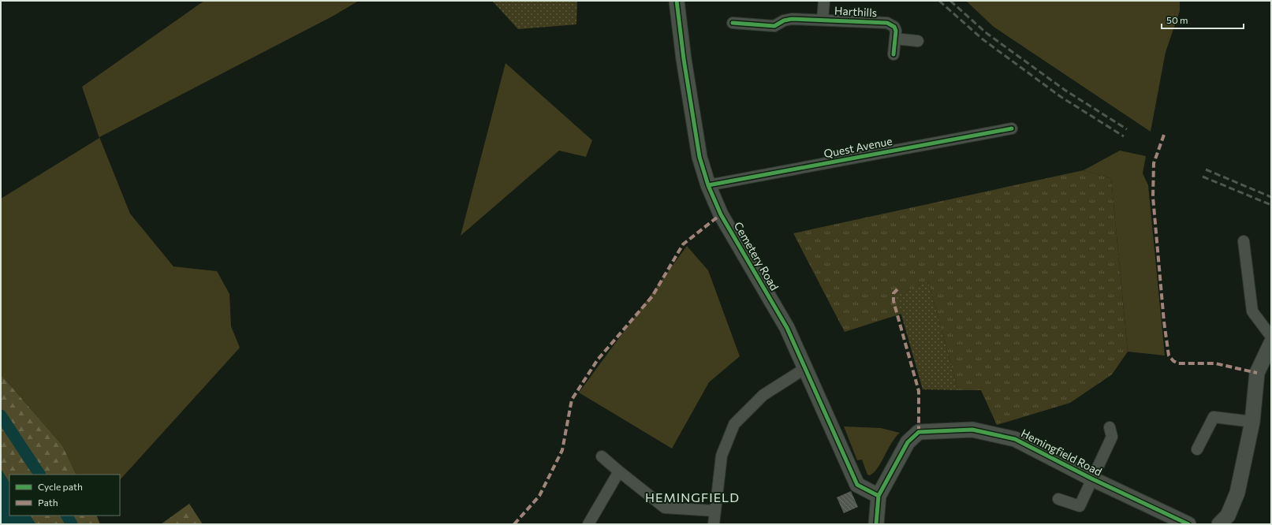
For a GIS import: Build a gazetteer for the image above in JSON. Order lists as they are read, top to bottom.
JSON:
{
  "streets": {
    "street": [
      "Harthills",
      "Quest Avenue",
      "Cemetery Road",
      "Hemingfield Road"
    ]
  },
  "crossings": [
    ["Quest Avenue", "Cemetery Road"],
    ["Cemetery Road", "Hemingfield Road"]
  ],
  "districts": ["HEMINGFIELD"],
  "legend": ["Cycle path", "Path"],
  "scale_bar": "50 m"
}
